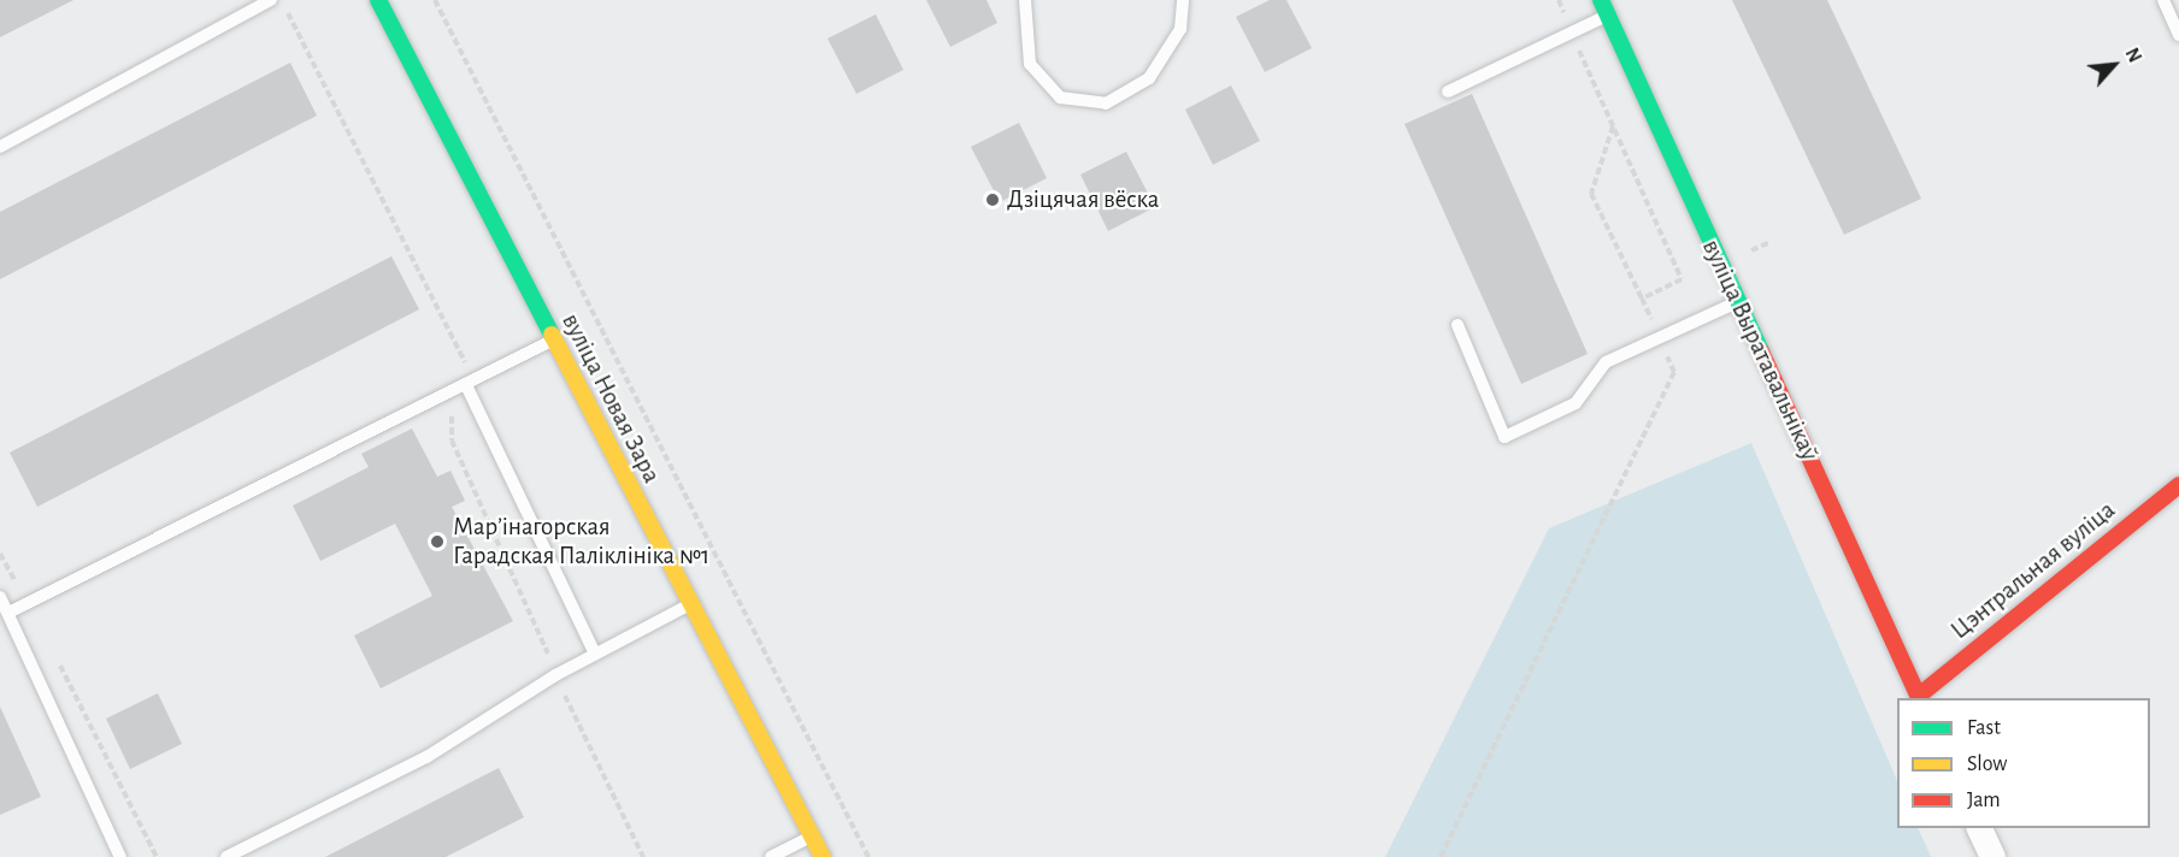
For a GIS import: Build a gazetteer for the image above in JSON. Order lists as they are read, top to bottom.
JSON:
{
  "streets": {
    "street": ["вуліца Выратавальнікаў", "вуліца Новая Зара", "Цэнтральная вуліца"]
  },
  "crossings": [
    ["вуліца Выратавальнікаў", "Цэнтральная вуліца"]
  ],
  "places": ["Дзіцячая вёска", "Марʼінагорская Гарадская Паліклініка №1"],
  "legend": ["Fast", "Slow", "Jam"],
  "north": "top right"
}
